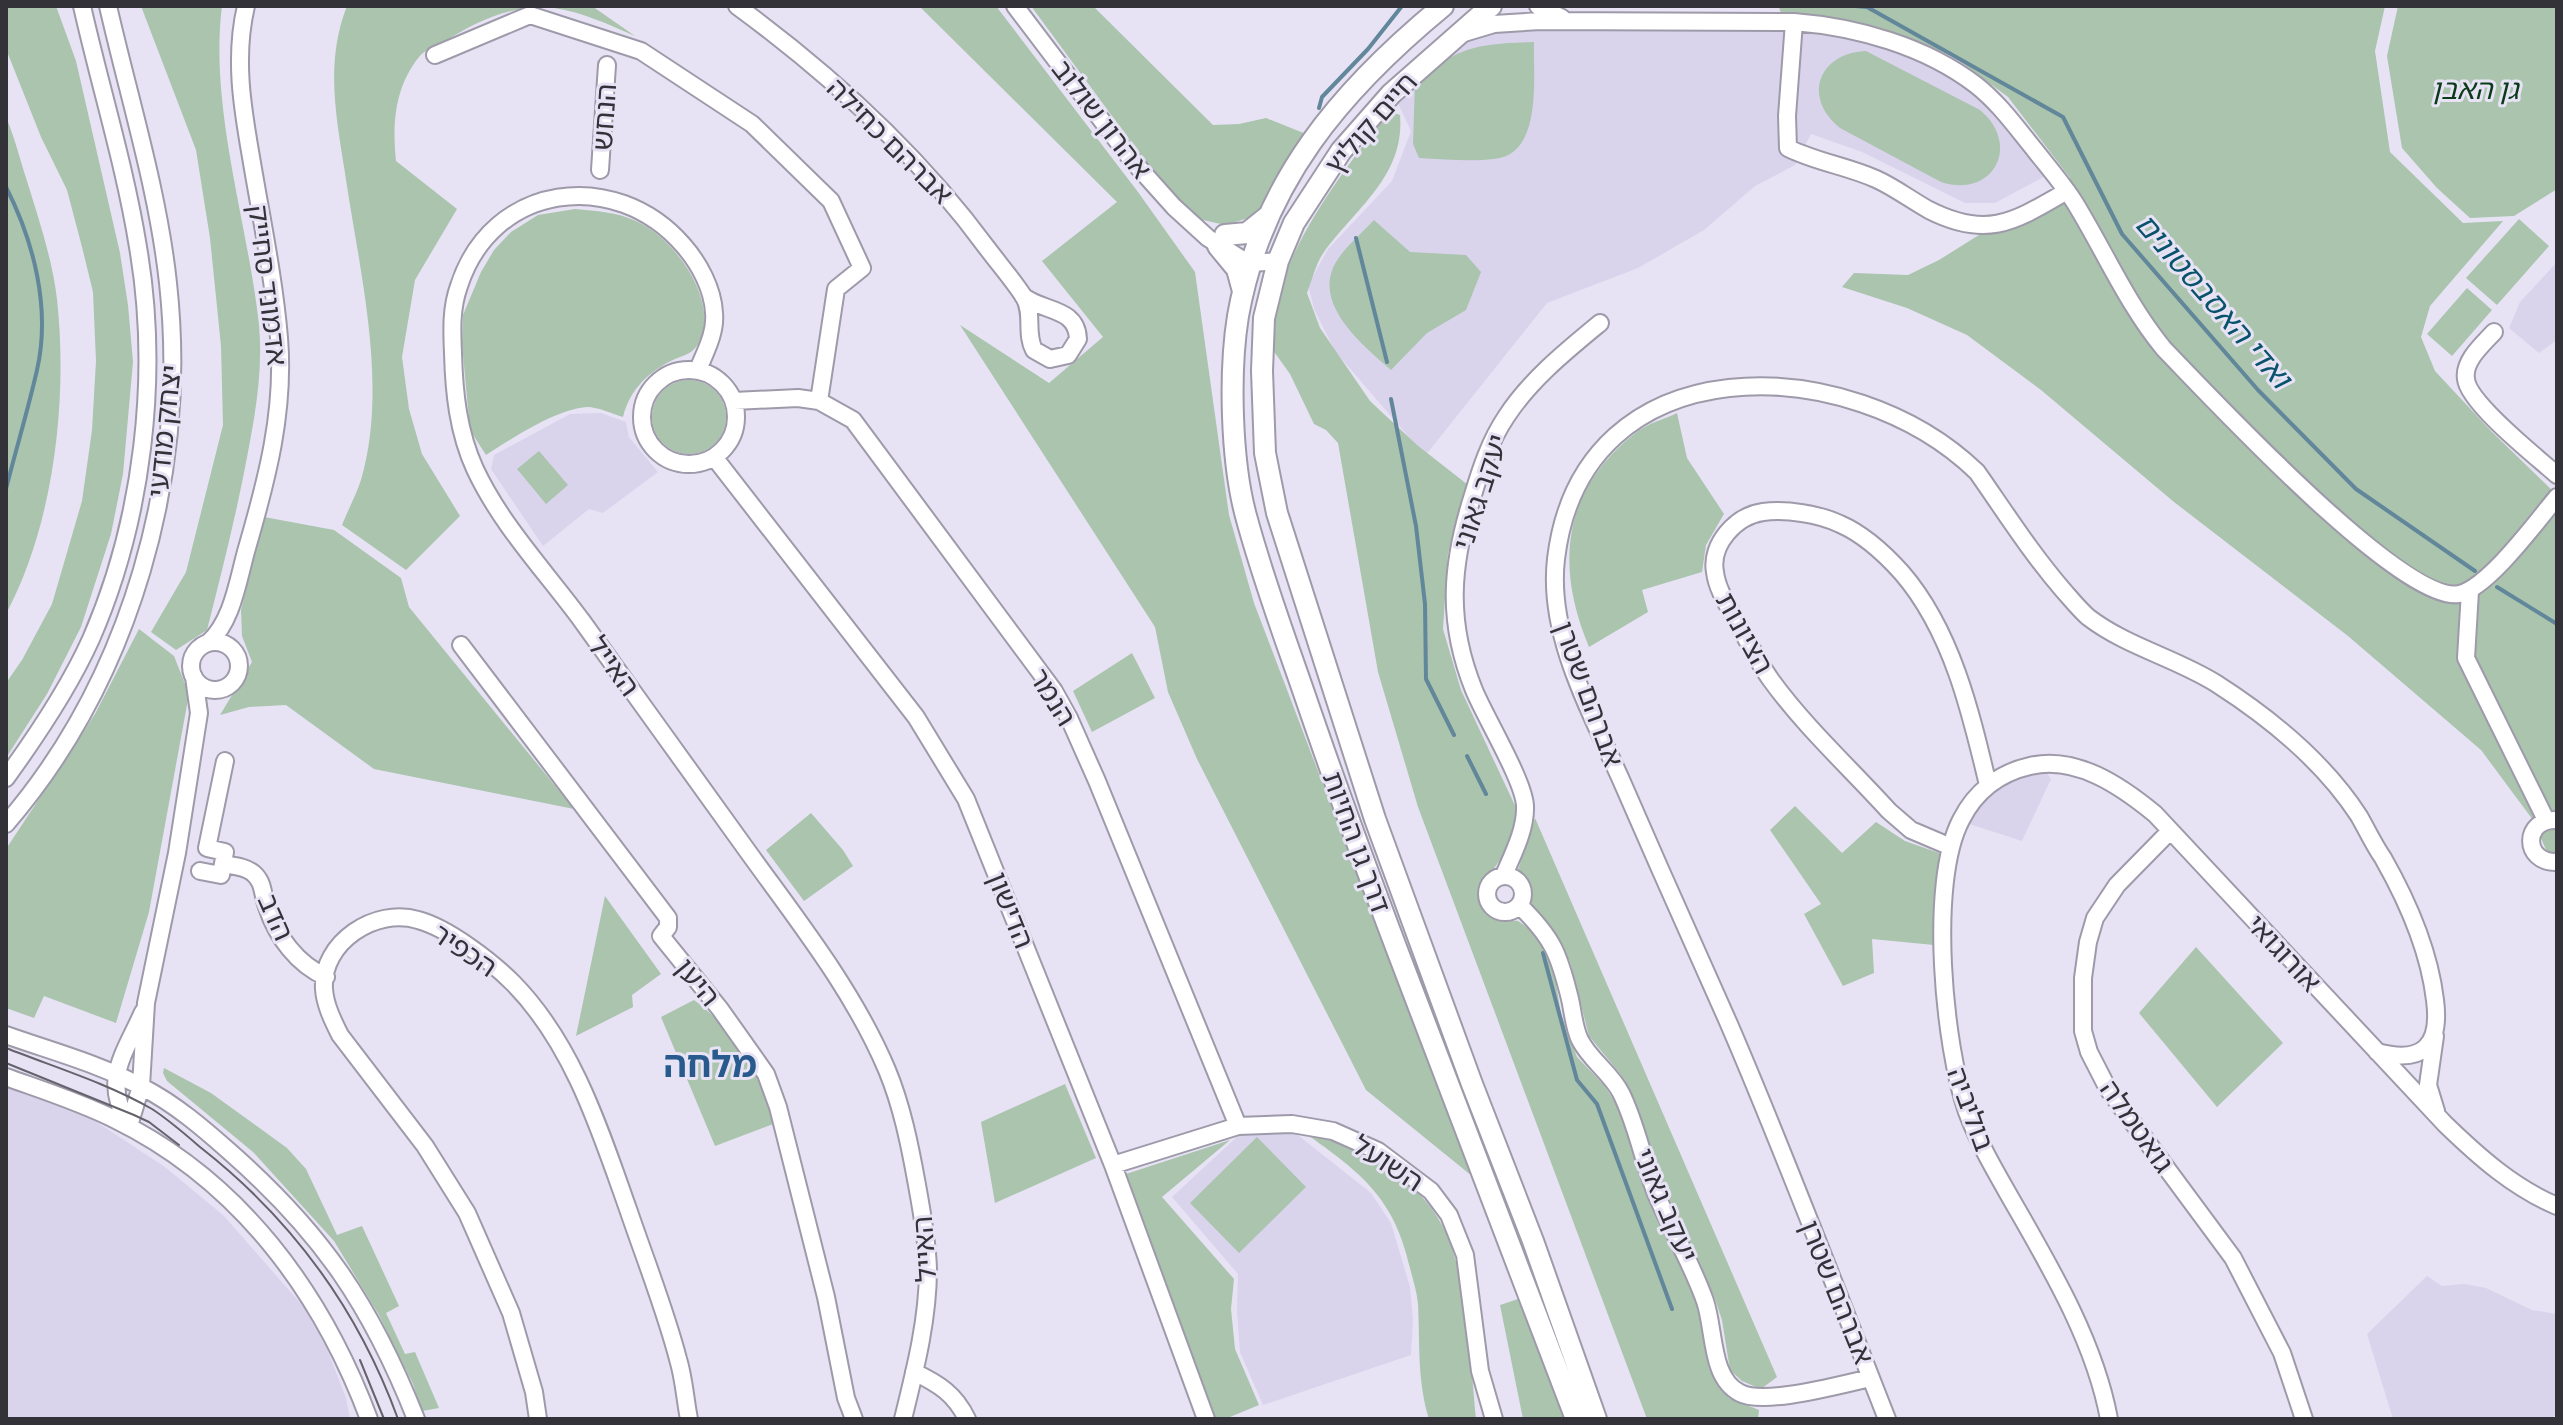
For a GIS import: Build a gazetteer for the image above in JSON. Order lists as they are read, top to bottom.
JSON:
{
  "streets": {
    "main road": ["חיים קוליץ", "דרך גן החיות"],
    "street": [
      "הנחש",
      "אהרון שולוב",
      "אברהם כחילה",
      "אדמונד סחייק",
      "יצחק מודעי",
      "יעקב גאוני",
      "הציונות",
      "האייל",
      "אברהם שטרן",
      "הנמר",
      "הדישון",
      "הדב",
      "הכפיר",
      "אורוגואי",
      "היען",
      "בוליביה",
      "גואטמלה",
      "השועל"
    ]
  },
  "crossings": [
    ["אהרון שולוב", "חיים קוליץ"],
    ["אהרון שולוב", "דרך גן החיות"],
    ["חיים קוליץ", "דרך גן החיות"],
    ["יעקב גאוני", "אברהם שטרן"],
    ["הציונות", "אורוגואי"],
    ["הציונות", "בוליביה"],
    ["האייל", "הנמר"],
    ["האייל", "הדישון"],
    ["אברהם שטרן", "אורוגואי"],
    ["הנמר", "הדישון"],
    ["הנמר", "השועל"],
    ["הדישון", "השועל"],
    ["הדב", "הכפיר"],
    ["אורוגואי", "בוליביה"],
    ["אורוגואי", "גואטמלה"]
  ],
  "districts": ["מלחה"],
  "water": ["ואדי האסבסטונים"],
  "parks": ["גן האבן"]
}
